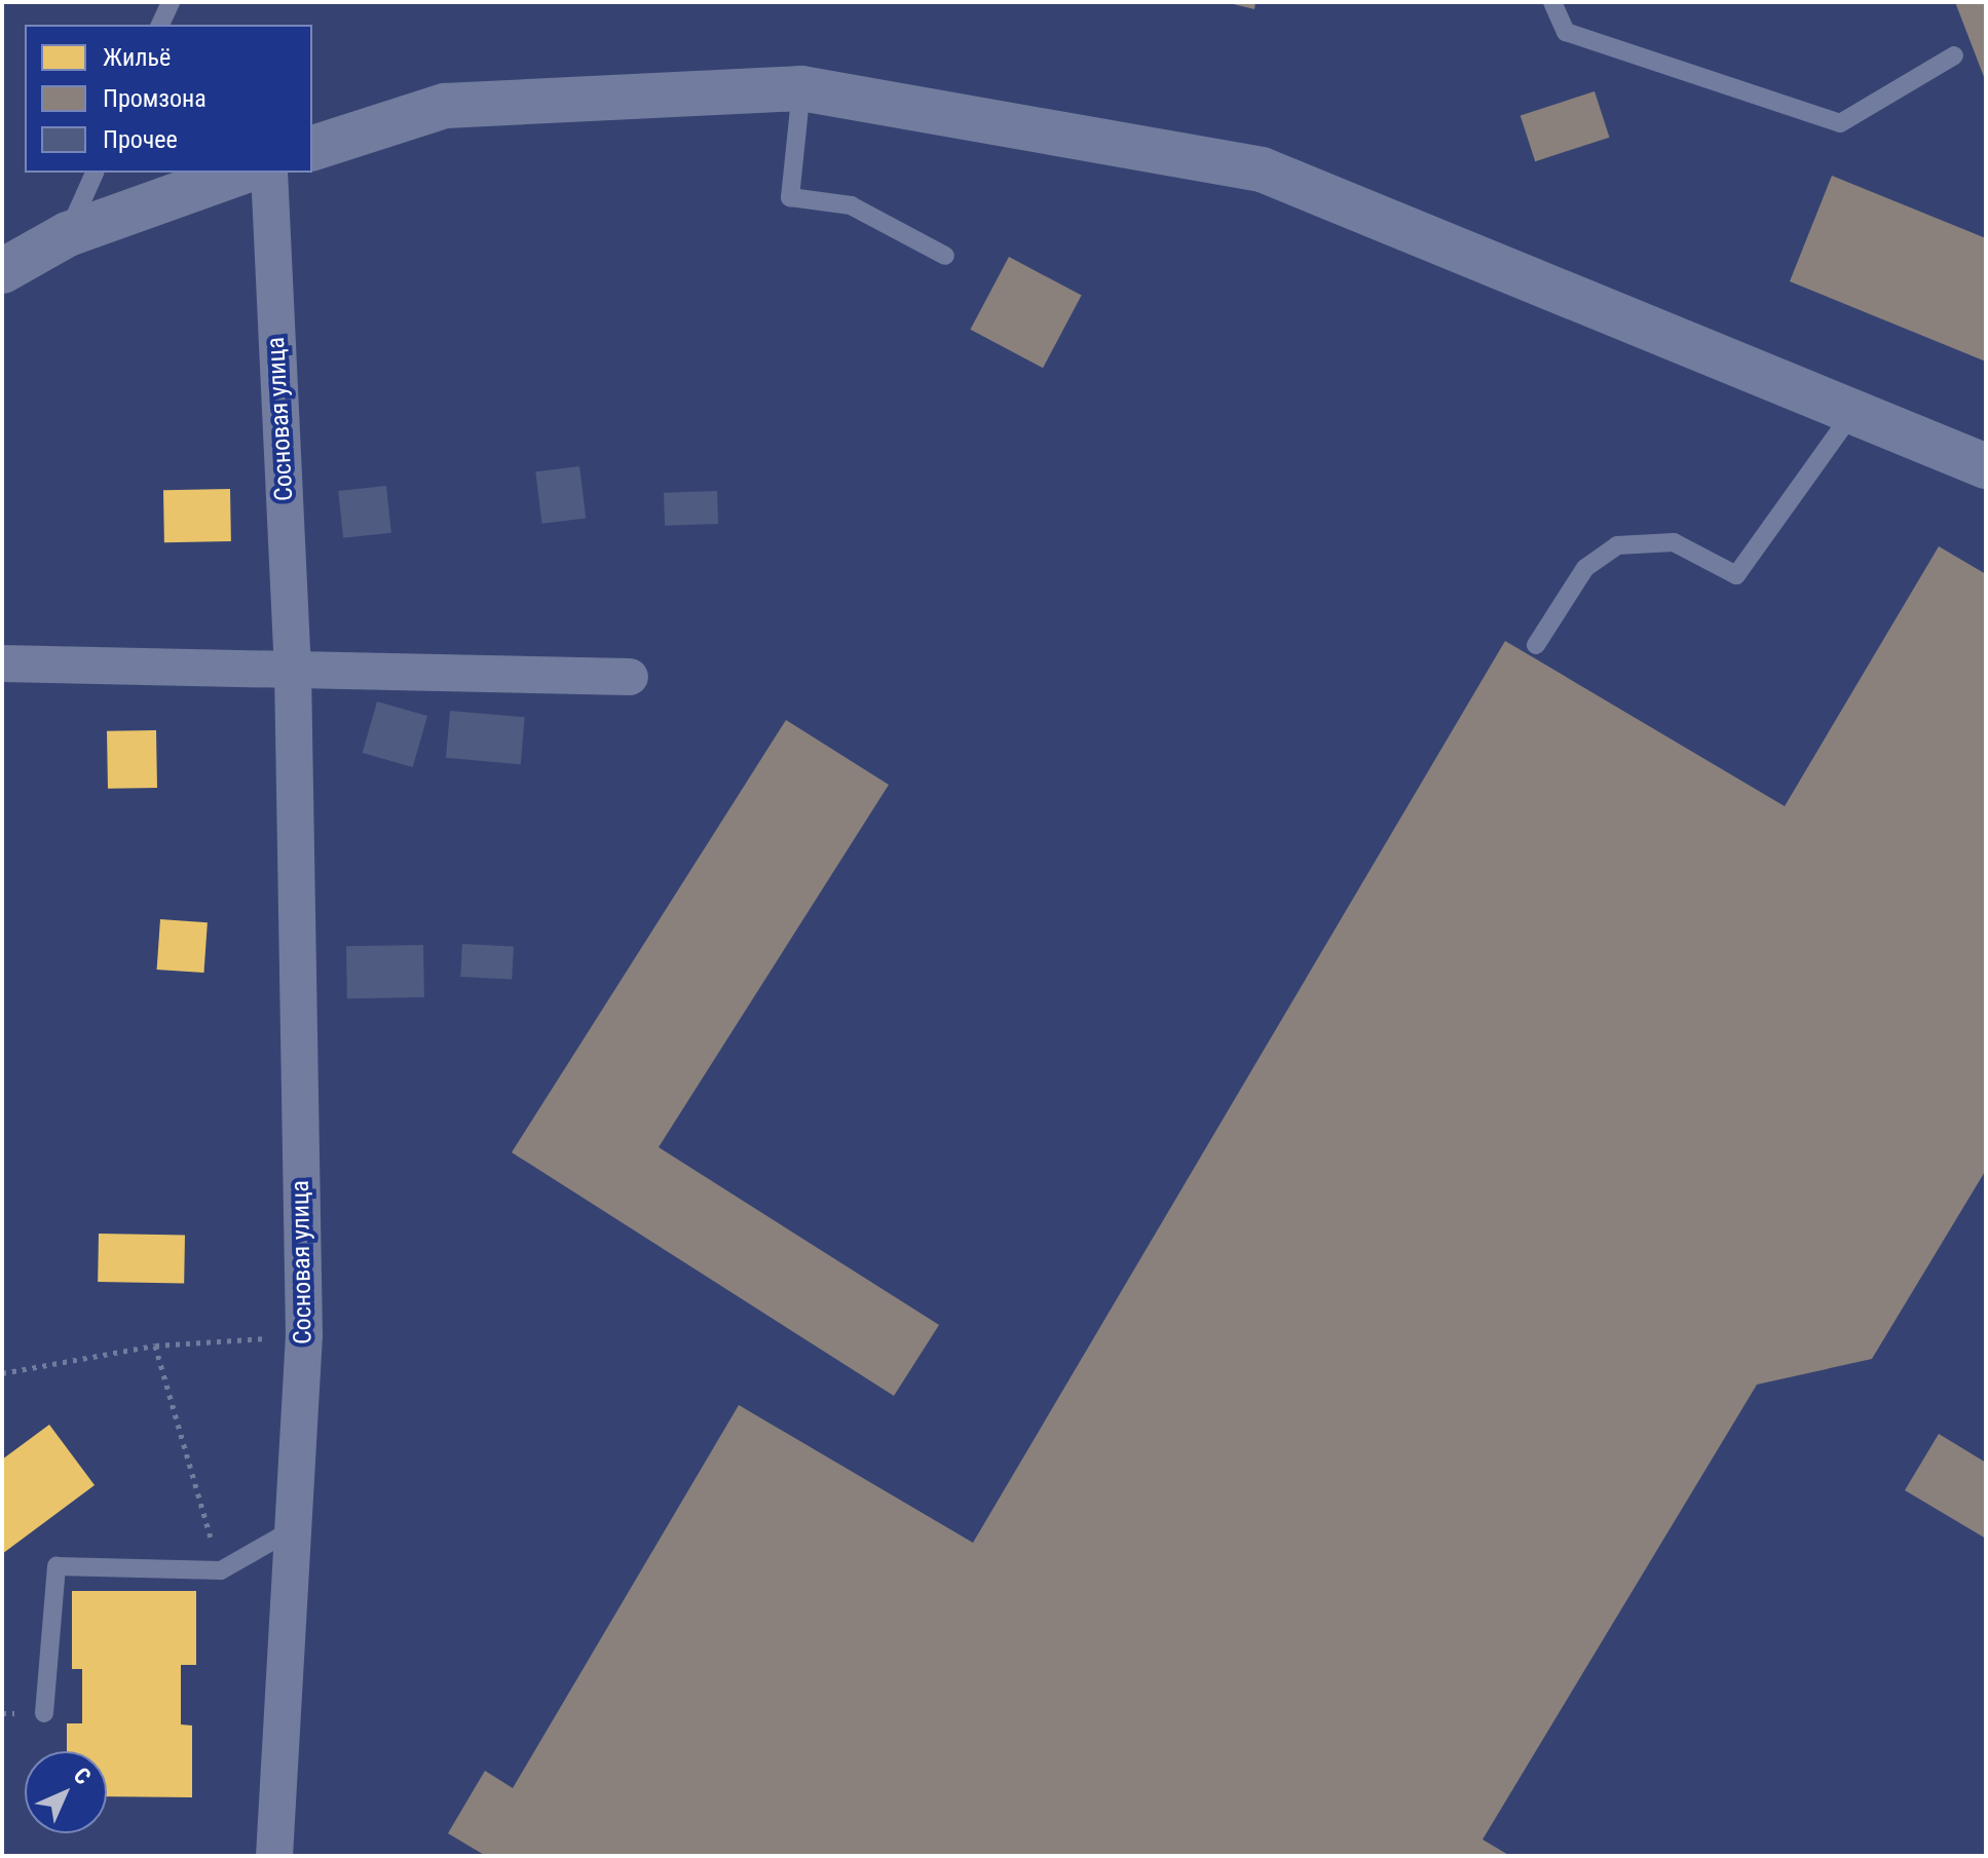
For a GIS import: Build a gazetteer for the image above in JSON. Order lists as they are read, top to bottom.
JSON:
{
  "streets": {
    "street": ["Сосновая улица"]
  },
  "legend": ["Жильё", "Промзона", "Прочее"],
  "north": "top right"
}
